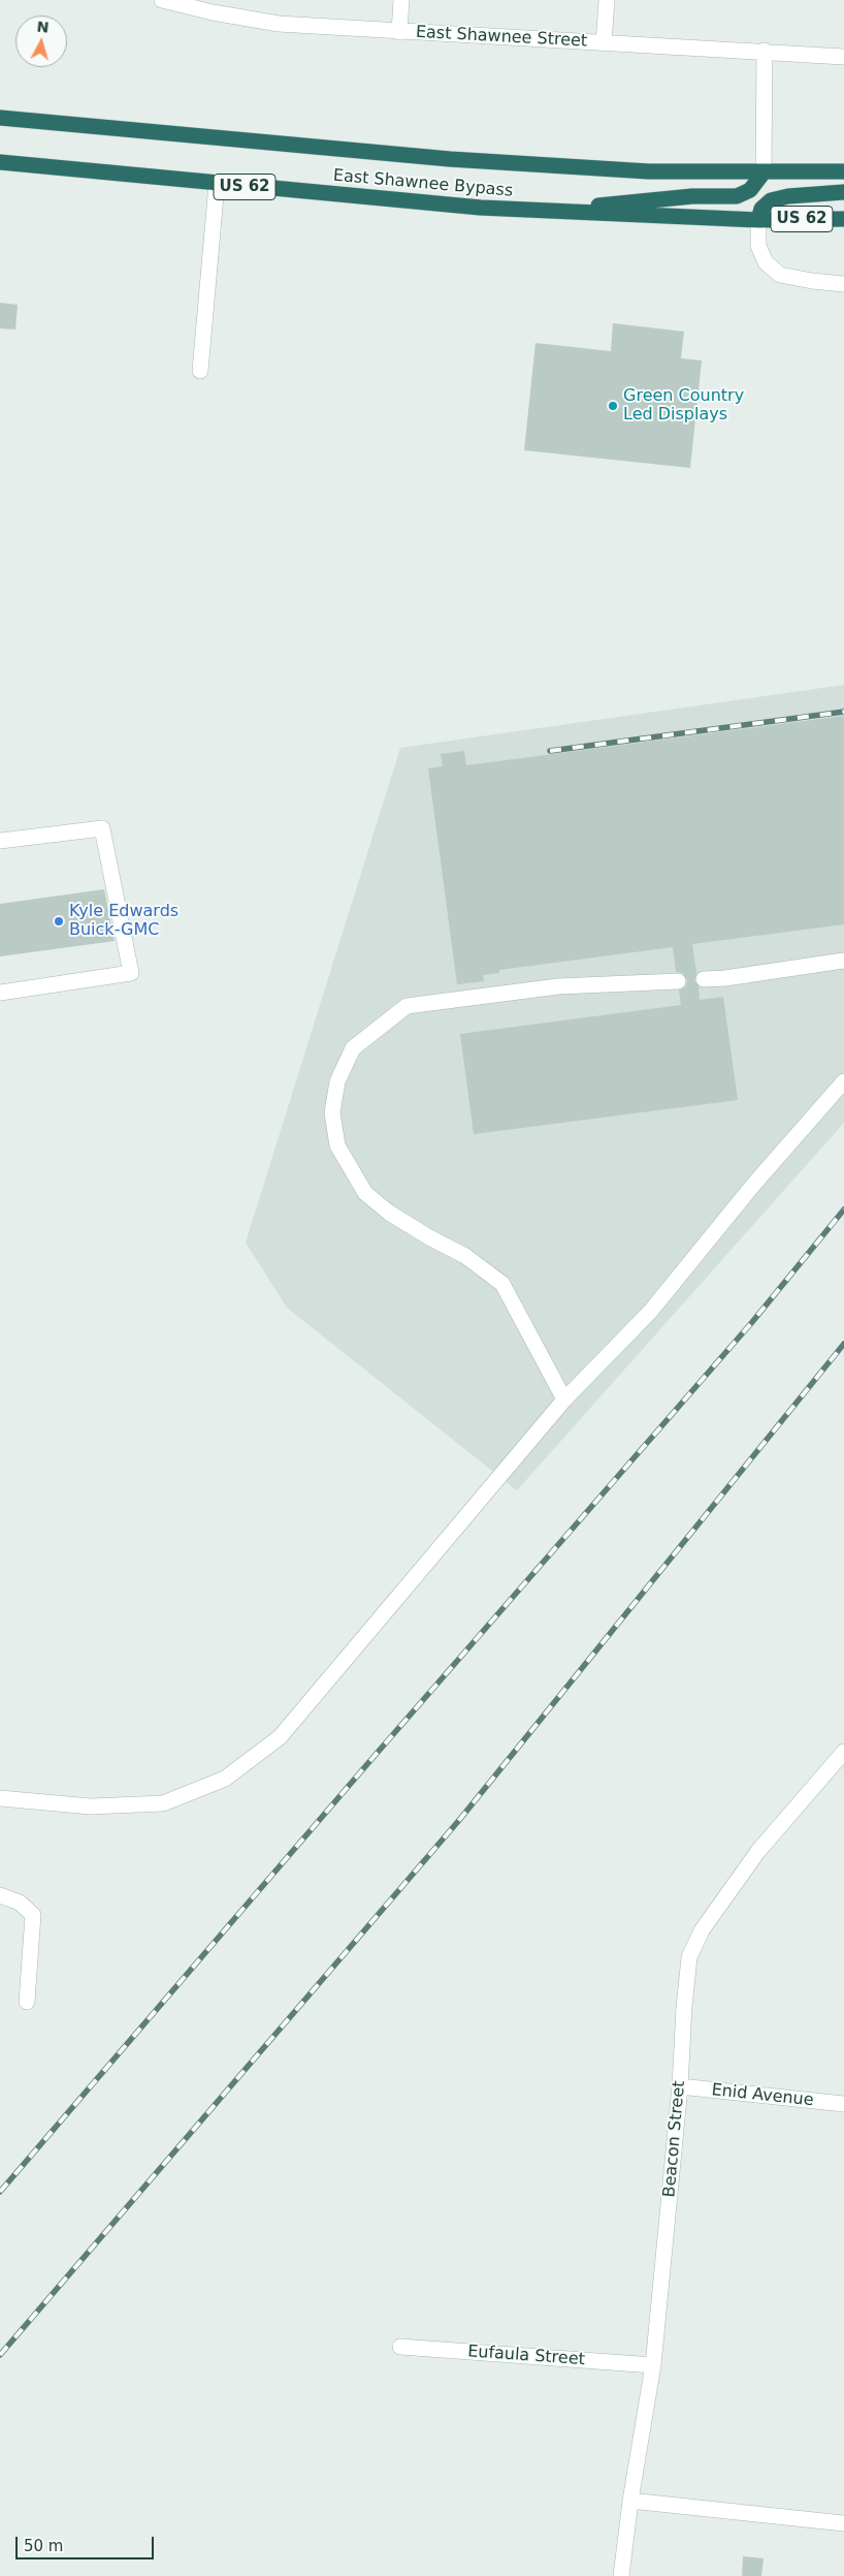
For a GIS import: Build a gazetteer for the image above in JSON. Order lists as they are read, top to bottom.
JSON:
{
  "streets": {
    "highway": ["East Shawnee Bypass", "US 62"],
    "street": [
      "East Shawnee Street",
      "Enid Avenue",
      "Beacon Street",
      "Eufaula Street"
    ]
  },
  "crossings": [
    ["Enid Avenue", "Beacon Street"],
    ["Beacon Street", "Eufaula Street"]
  ],
  "places": ["Green Country Led Displays", "Kyle Edwards Buick-GMC"],
  "scale_bar": "50 m",
  "north": "top"
}
